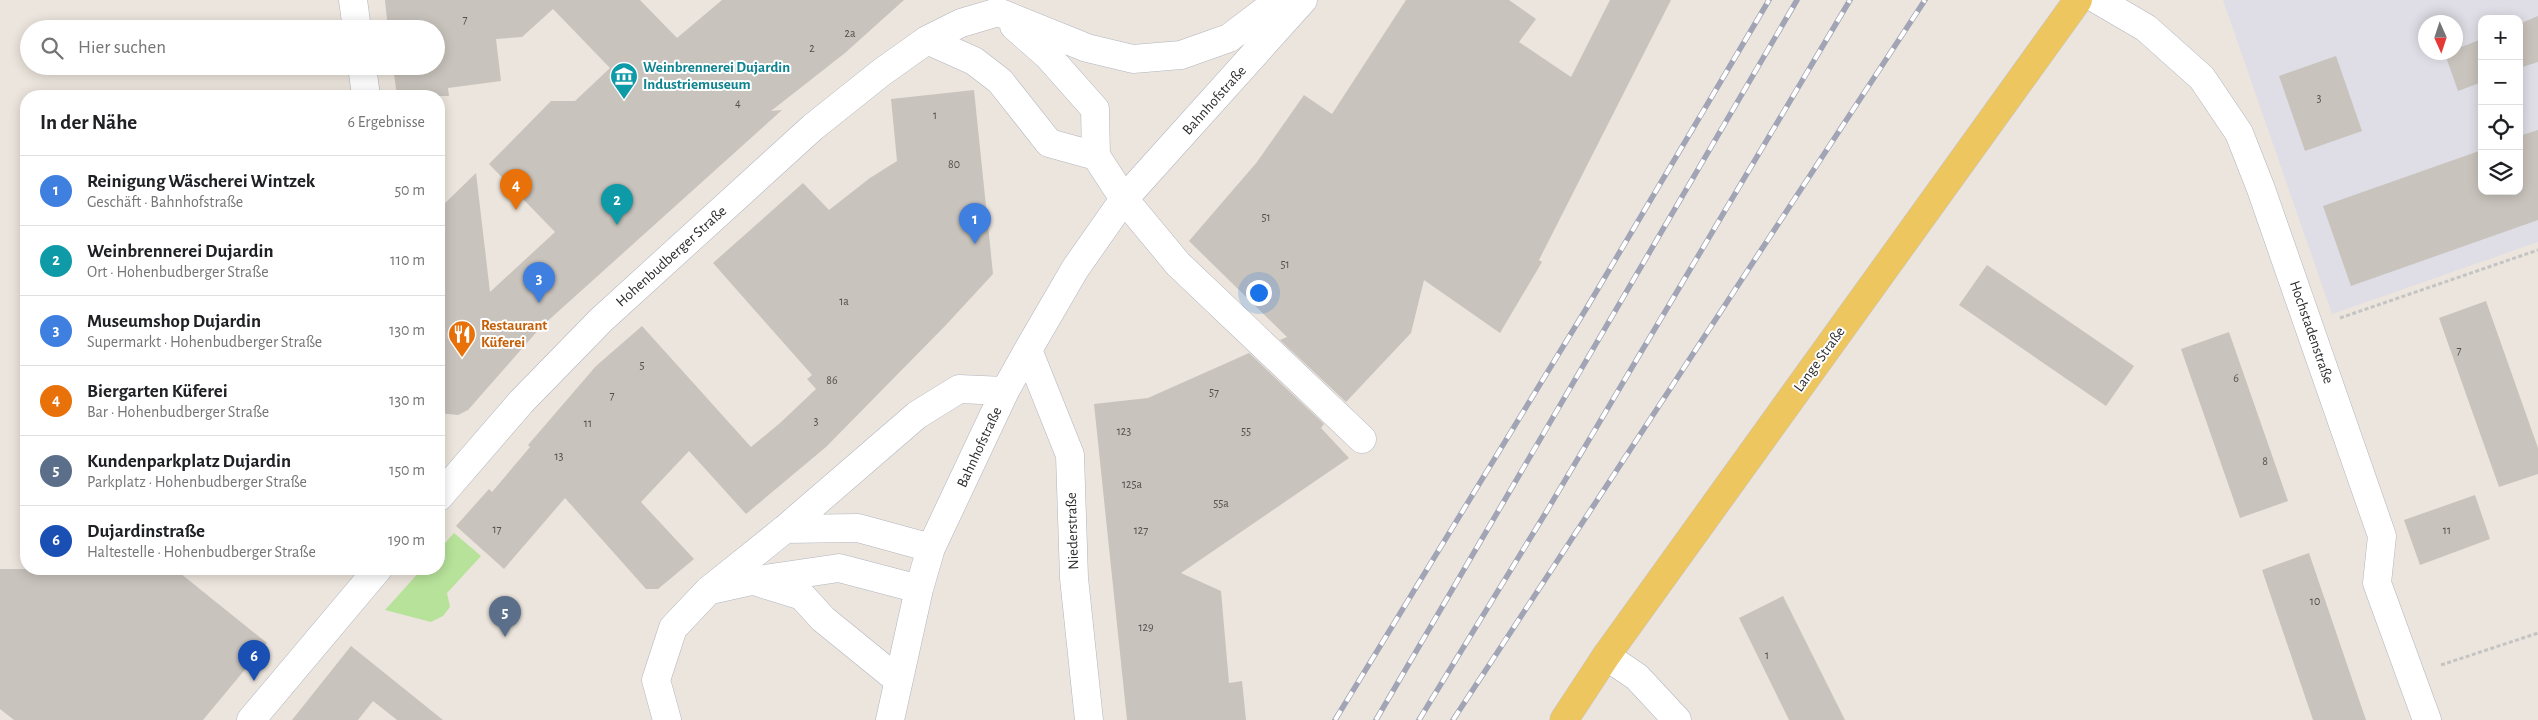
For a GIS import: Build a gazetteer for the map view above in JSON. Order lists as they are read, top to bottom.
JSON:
{
  "streets": {
    "main road": ["Lange Straße"],
    "street": [
      "Bahnhofstraße",
      "Hohenbudberger Straße",
      "Hochstadenstraße",
      "Niederstraße"
    ]
  },
  "crossings": [
    ["Bahnhofstraße", "Niederstraße"]
  ],
  "places": {
    "museum": ["Weinbrennerei Dujardin Industriemuseum"],
    "restaurant": ["Restaurant Küferei"]
  },
  "house_numbers": [
    "7",
    "2a",
    "2",
    "3",
    "4",
    "1",
    "80",
    "51",
    "51",
    "1a",
    "7",
    "5",
    "6",
    "86",
    "57",
    "7",
    "3",
    "11",
    "123",
    "55",
    "13",
    "8",
    "125a",
    "55a",
    "17",
    "127",
    "11",
    "10",
    "129",
    "1"
  ],
  "north": "bottom",
  "page": {
    "map_buttons": ["+", "−"],
    "search": "Hier suchen",
    "heading": ["In der Nähe", "6 Ergebnisse"],
    "list": [
      {
        "mark": "1",
        "name": "Reinigung Wäscherei Wintzek",
        "note": "Geschäft · Bahnhofstraße",
        "value": "50 m"
      },
      {
        "mark": "2",
        "name": "Weinbrennerei Dujardin",
        "note": "Ort · Hohenbudberger Straße",
        "value": "110 m"
      },
      {
        "mark": "3",
        "name": "Museumshop Dujardin",
        "note": "Supermarkt · Hohenbudberger Straße",
        "value": "130 m"
      },
      {
        "mark": "4",
        "name": "Biergarten Küferei",
        "note": "Bar · Hohenbudberger Straße",
        "value": "130 m"
      },
      {
        "mark": "5",
        "name": "Kundenparkplatz Dujardin",
        "note": "Parkplatz · Hohenbudberger Straße",
        "value": "150 m"
      },
      {
        "mark": "6",
        "name": "Dujardinstraße",
        "note": "Haltestelle · Hohenbudberger Straße",
        "value": "190 m"
      }
    ],
    "pins": [
      "4",
      "2",
      "1",
      "3",
      "5",
      "6"
    ]
  }
}
